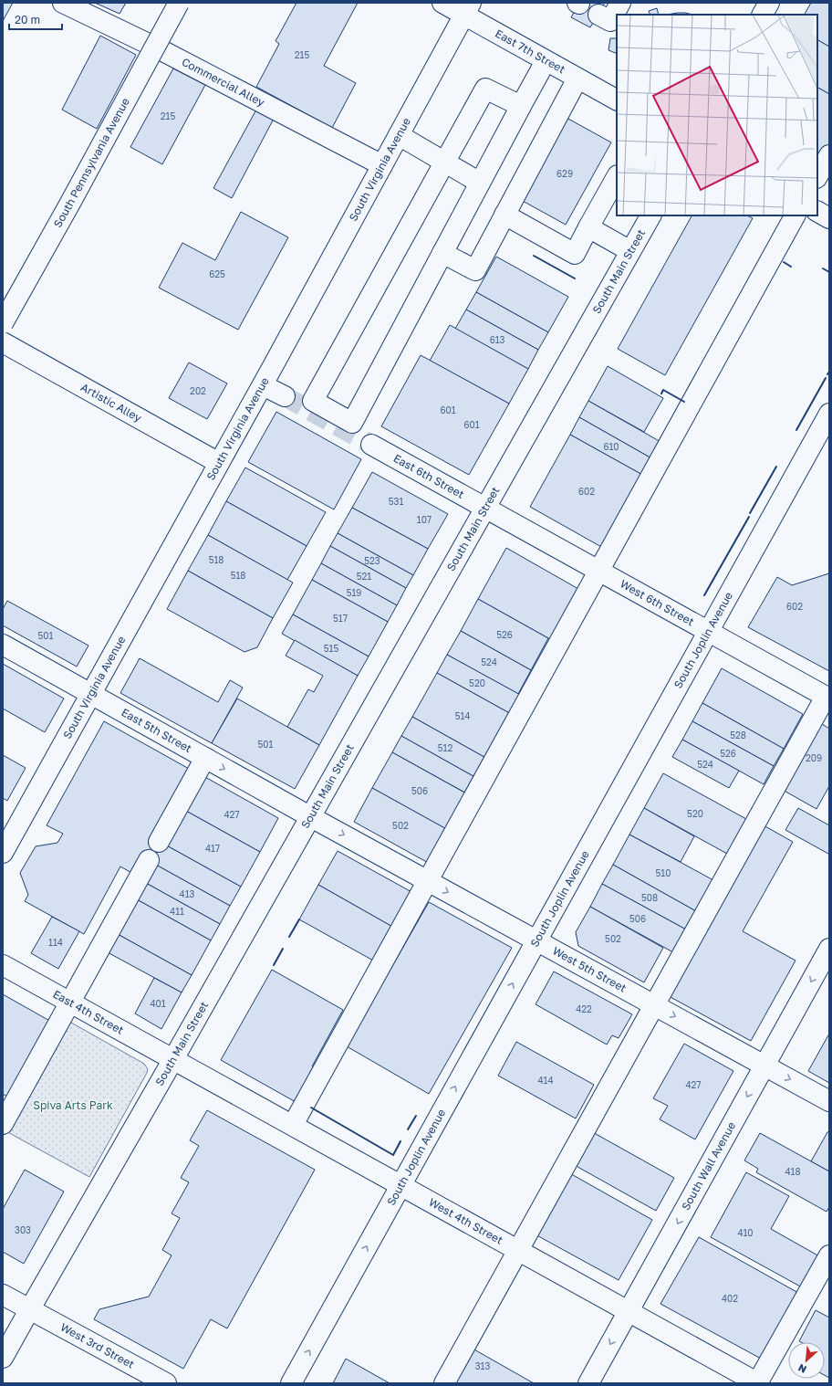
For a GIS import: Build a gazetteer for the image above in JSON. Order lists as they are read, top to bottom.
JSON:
{
  "streets": {
    "street": [
      "East 7th Street",
      "Commercial Alley",
      "South Pennsylvania Avenue",
      "South Virginia Avenue",
      "South Main Street",
      "Artistic Alley",
      "East 6th Street",
      "West 6th Street",
      "South Joplin Avenue",
      "East 5th Street",
      "West 5th Street",
      "East 4th Street",
      "South Wall Avenue",
      "West 4th Street",
      "West 3rd Street"
    ]
  },
  "crossings": [
    ["East 7th Street", "South Virginia Avenue"],
    ["Commercial Alley", "South Virginia Avenue"],
    ["South Virginia Avenue", "Artistic Alley"],
    ["South Virginia Avenue", "East 5th Street"],
    ["South Main Street", "East 6th Street"],
    ["South Main Street", "West 6th Street"],
    ["South Main Street", "East 5th Street"],
    ["South Main Street", "West 5th Street"],
    ["South Main Street", "East 4th Street"],
    ["South Main Street", "West 4th Street"],
    ["South Main Street", "West 3rd Street"],
    ["East 6th Street", "West 6th Street"],
    ["West 6th Street", "South Joplin Avenue"],
    ["South Joplin Avenue", "West 5th Street"],
    ["South Joplin Avenue", "West 4th Street"],
    ["East 5th Street", "West 5th Street"],
    ["West 5th Street", "South Wall Avenue"],
    ["East 4th Street", "West 4th Street"],
    ["South Wall Avenue", "West 4th Street"]
  ],
  "one_way": ["West 5th Street"],
  "parks": ["Spiva Arts Park"],
  "house_numbers": [
    "215",
    "215",
    "629",
    "625",
    "613",
    "202",
    "601",
    "601",
    "610",
    "602",
    "531",
    "107",
    "518",
    "523",
    "518",
    "521",
    "519",
    "602",
    "517",
    "526",
    "501",
    "515",
    "524",
    "520",
    "514",
    "528",
    "501",
    "512",
    "526",
    "209",
    "524",
    "506",
    "520",
    "427",
    "502",
    "417",
    "510",
    "413",
    "508",
    "411",
    "506",
    "502",
    "114",
    "401",
    "422",
    "414",
    "427",
    "418",
    "303",
    "410",
    "402",
    "313"
  ],
  "scale_bar": "20 m",
  "north": "bottom left"
}
